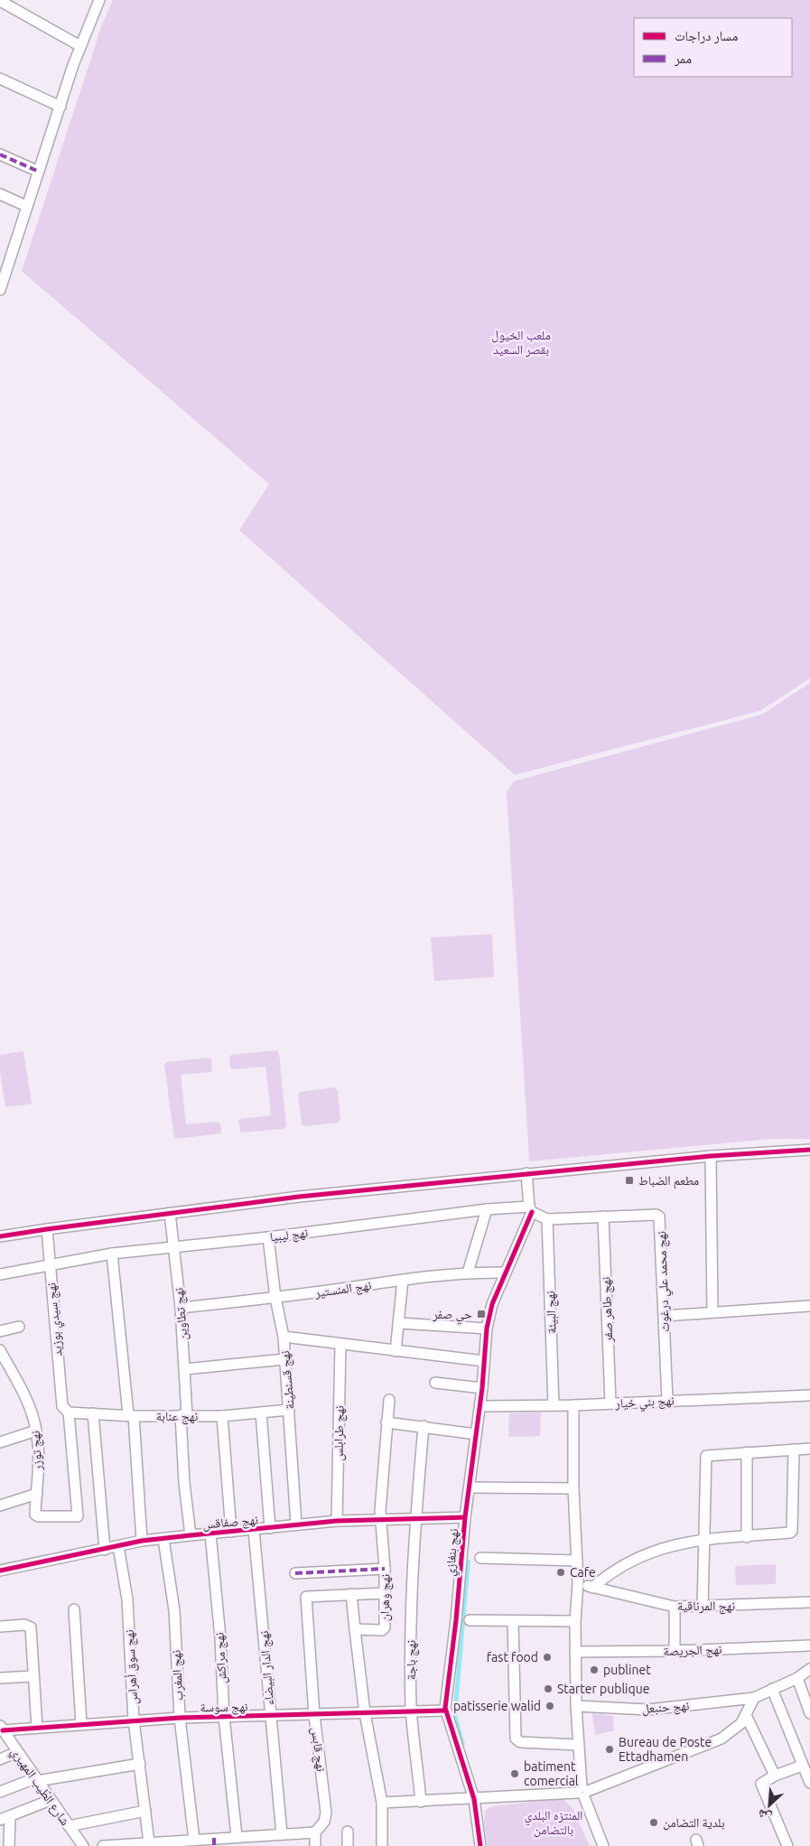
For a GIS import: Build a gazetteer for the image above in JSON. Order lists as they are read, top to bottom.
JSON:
{
  "streets": {
    "street": [
      "نهج ليبيا",
      "نهج محمد علي درغوث",
      "نهج المنستير",
      "نهج طاهر صفر",
      "نهج البيئة",
      "نهج تطاوين",
      "نهج سيدي بوزيد",
      "نهج قسنطينة",
      "نهج بني خيار",
      "نهج عنابة",
      "نهج طرابلس",
      "نهج توزر",
      "نهج صفاقس",
      "نهج بنغازي",
      "نهج وهران",
      "نهج المرناقية",
      "نهج الجريصة",
      "نهج مراكش",
      "نهج باجة",
      "نهج سوق أهراس",
      "نهج الدار البيضاء",
      "نهج المغرب",
      "نهج سوسة",
      "نهج حنبعل",
      "نهج قابس",
      "شارع الطّيب المهيري"
    ]
  },
  "crossings": [
    ["نهج ليبيا", "نهج محمد علي درغوث"],
    ["نهج ليبيا", "نهج تطاوين"],
    ["نهج ليبيا", "نهج سيدي بوزيد"],
    ["نهج ليبيا", "نهج قسنطينة"],
    ["نهج ليبيا", "نهج بنغازي"],
    ["نهج محمد علي درغوث", "نهج طاهر صفر"],
    ["نهج محمد علي درغوث", "نهج البيئة"],
    ["نهج محمد علي درغوث", "نهج بني خيار"],
    ["نهج محمد علي درغوث", "نهج بنغازي"],
    ["نهج المنستير", "نهج تطاوين"],
    ["نهج المنستير", "نهج قسنطينة"],
    ["نهج المنستير", "نهج بنغازي"],
    ["نهج طاهر صفر", "نهج بني خيار"],
    ["نهج البيئة", "نهج بني خيار"],
    ["نهج تطاوين", "نهج عنابة"],
    ["نهج تطاوين", "نهج صفاقس"],
    ["نهج سيدي بوزيد", "نهج عنابة"],
    ["نهج سيدي بوزيد", "نهج توزر"],
    ["نهج قسنطينة", "نهج عنابة"],
    ["نهج قسنطينة", "نهج صفاقس"],
    ["نهج بني خيار", "نهج بنغازي"],
    ["نهج طرابلس", "نهج صفاقس"],
    ["نهج صفاقس", "نهج بنغازي"],
    ["نهج صفاقس", "نهج وهران"],
    ["نهج صفاقس", "نهج مراكش"],
    ["نهج صفاقس", "نهج باجة"],
    ["نهج صفاقس", "نهج سوق أهراس"],
    ["نهج صفاقس", "نهج الدار البيضاء"],
    ["نهج صفاقس", "نهج المغرب"],
    ["نهج بنغازي", "نهج سوسة"],
    ["نهج مراكش", "نهج سوسة"],
    ["نهج باجة", "نهج سوسة"],
    ["نهج سوق أهراس", "نهج سوسة"],
    ["نهج الدار البيضاء", "نهج سوسة"],
    ["نهج المغرب", "نهج سوسة"],
    ["نهج سوسة", "نهج قابس"],
    ["نهج سوسة", "شارع الطّيب المهيري"]
  ],
  "parks": ["ملعب الخيول بقصر السعيد", "المنتزه البلدي بالتضامن"],
  "places": {
    "transit": ["مطعم الضباط", "حي صفر"],
    "other": [
      "Cafe",
      "fast food",
      "publinet",
      "Starter publique",
      "patisserie walid",
      "Bureau de Poste Ettadhamen",
      "batiment comercial",
      "بلدية التضامن"
    ]
  },
  "legend": ["مسار دراجات", "ممر"],
  "north": "bottom left"
}
